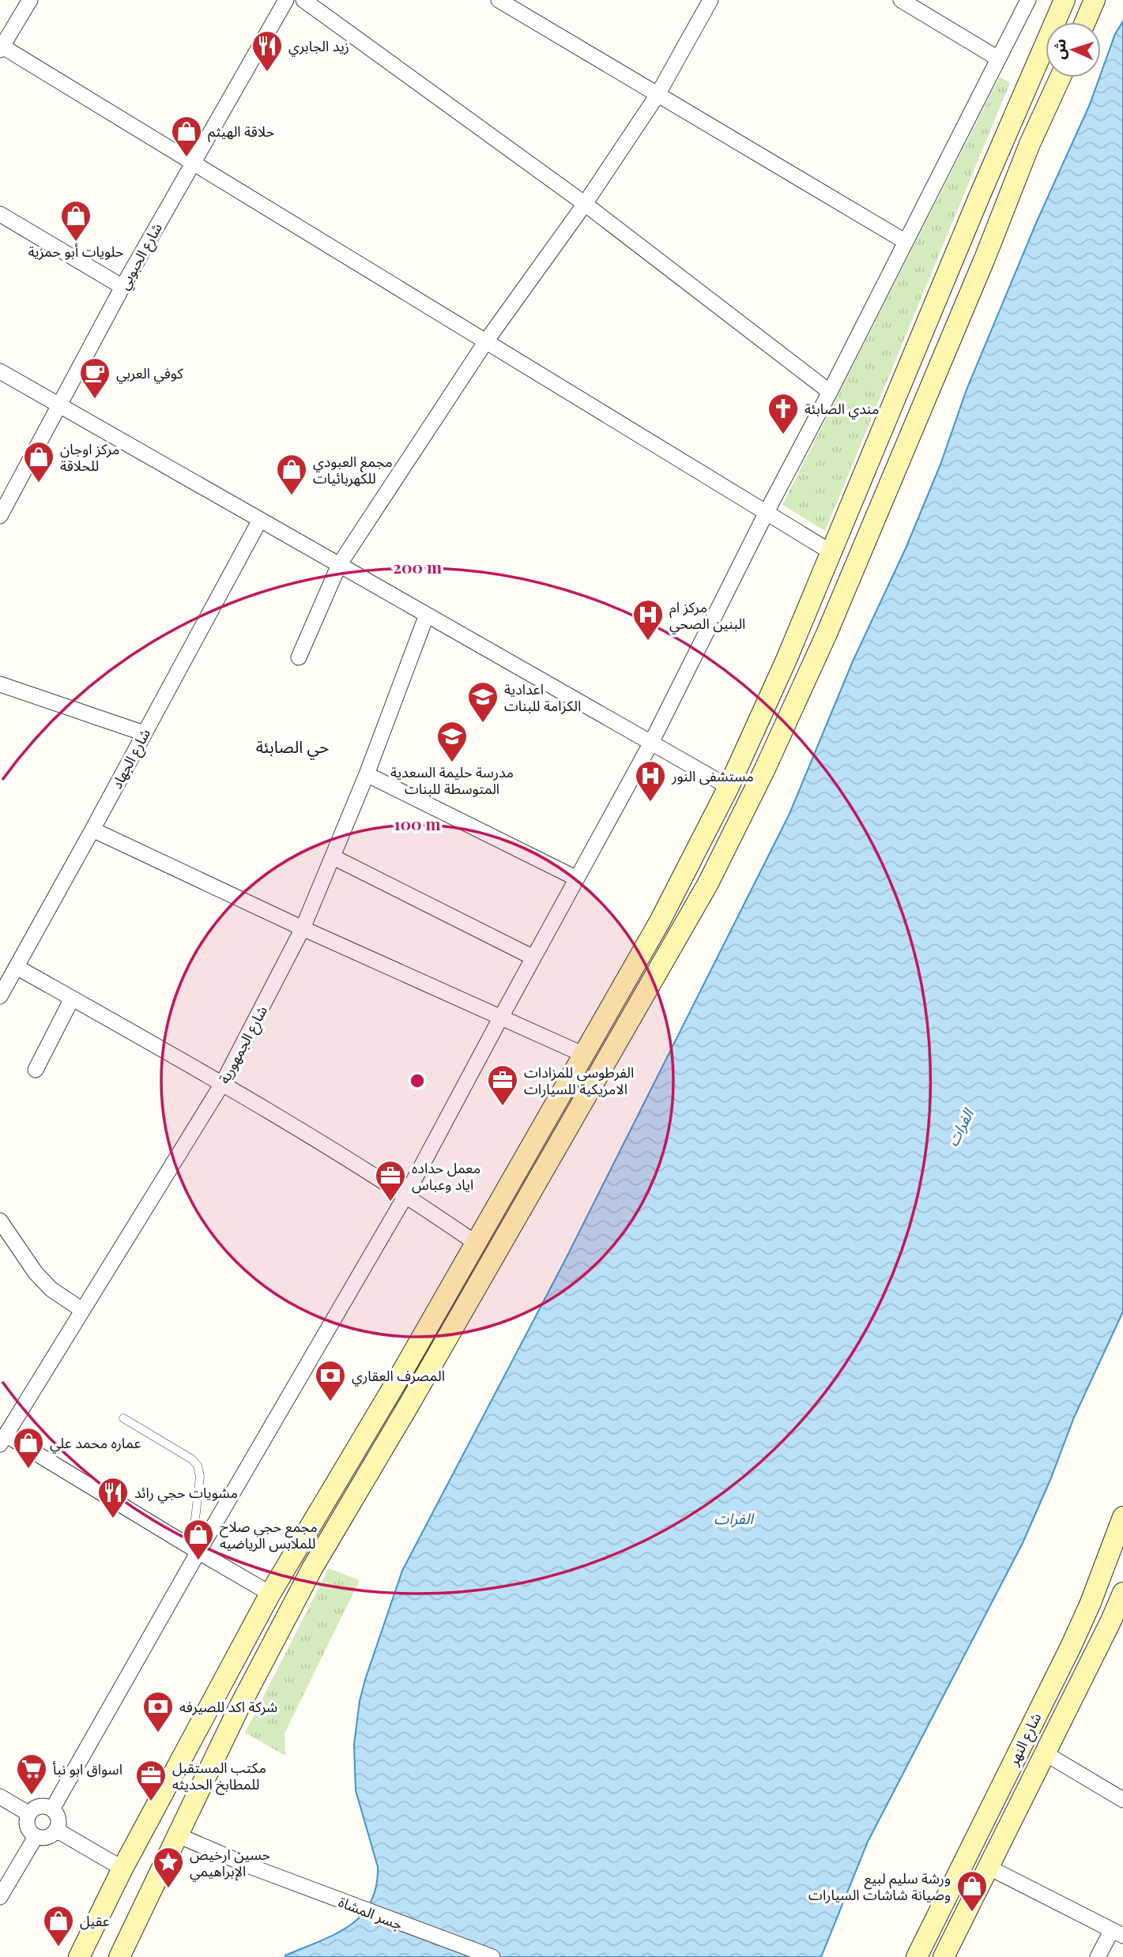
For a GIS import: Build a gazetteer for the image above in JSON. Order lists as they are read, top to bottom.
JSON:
{
  "streets": {
    "main road": ["شارع النهر"],
    "street": [
      "شارع الحبوبي",
      "شارع الجهاد",
      "شارع الجمهورية",
      "جسر المشاة"
    ]
  },
  "districts": ["حي الصابئة"],
  "water": ["الفرات"],
  "places": {
    "restaurant": ["زيد الجابري", "مشويات حجي رائد"],
    "shop": [
      "حلاقة الهيثم",
      "حلويات أبو حمزية",
      "مركز اوجان للحلاقة",
      "مجمع العبودي للكهربائيات",
      "عماره محمد علي",
      "مجمع حجي صلاح للملابس الرياضيه",
      "ورشة سليم لبيع وصيانة شاشات السيارات",
      "عقيل"
    ],
    "cafe": ["كوفي العربي"],
    "church": ["مندي الصابئة"],
    "hospital": ["مركز ام البنين الصحي", "مستشفى النور"],
    "school or university": ["اعدادية الكرامة للبنات", "مدرسة حليمة السعدية المتوسطة للبنات"],
    "office": ["الفرطوسي للمزادات الامريكية للسيارات", "معمل حداده اياد وعباس", "مكتب المستقبل للمطابخ الحديثه"],
    "bank": ["المصرف العقاري", "شركة اكد للصيرفه"],
    "supermarket": ["اسواق ابو نبأ"],
    "place": ["حسين ارخيص الإبراهيمي"]
  },
  "north": "left",
  "rings": ["200 m", "100 m"]
}
